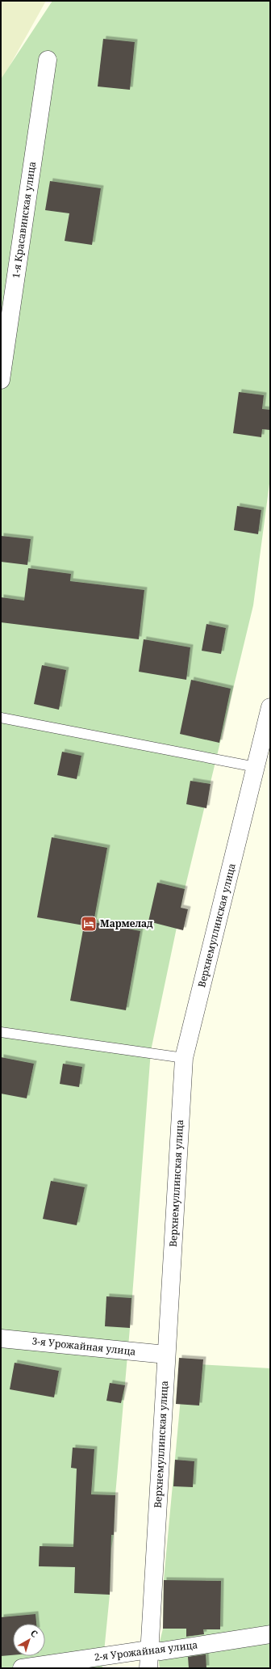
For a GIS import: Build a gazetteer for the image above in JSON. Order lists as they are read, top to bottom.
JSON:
{
  "streets": {
    "street": [
      "1-я Красавинская улица",
      "Верхнемуллинская улица",
      "3-я Урожайная улица",
      "2-я Урожайная улица"
    ]
  },
  "crossings": [
    ["Верхнемуллинская улица", "3-я Урожайная улица"],
    ["Верхнемуллинская улица", "2-я Урожайная улица"]
  ],
  "places": {
    "hotel": ["Мармелад"]
  },
  "north": "top right"
}
